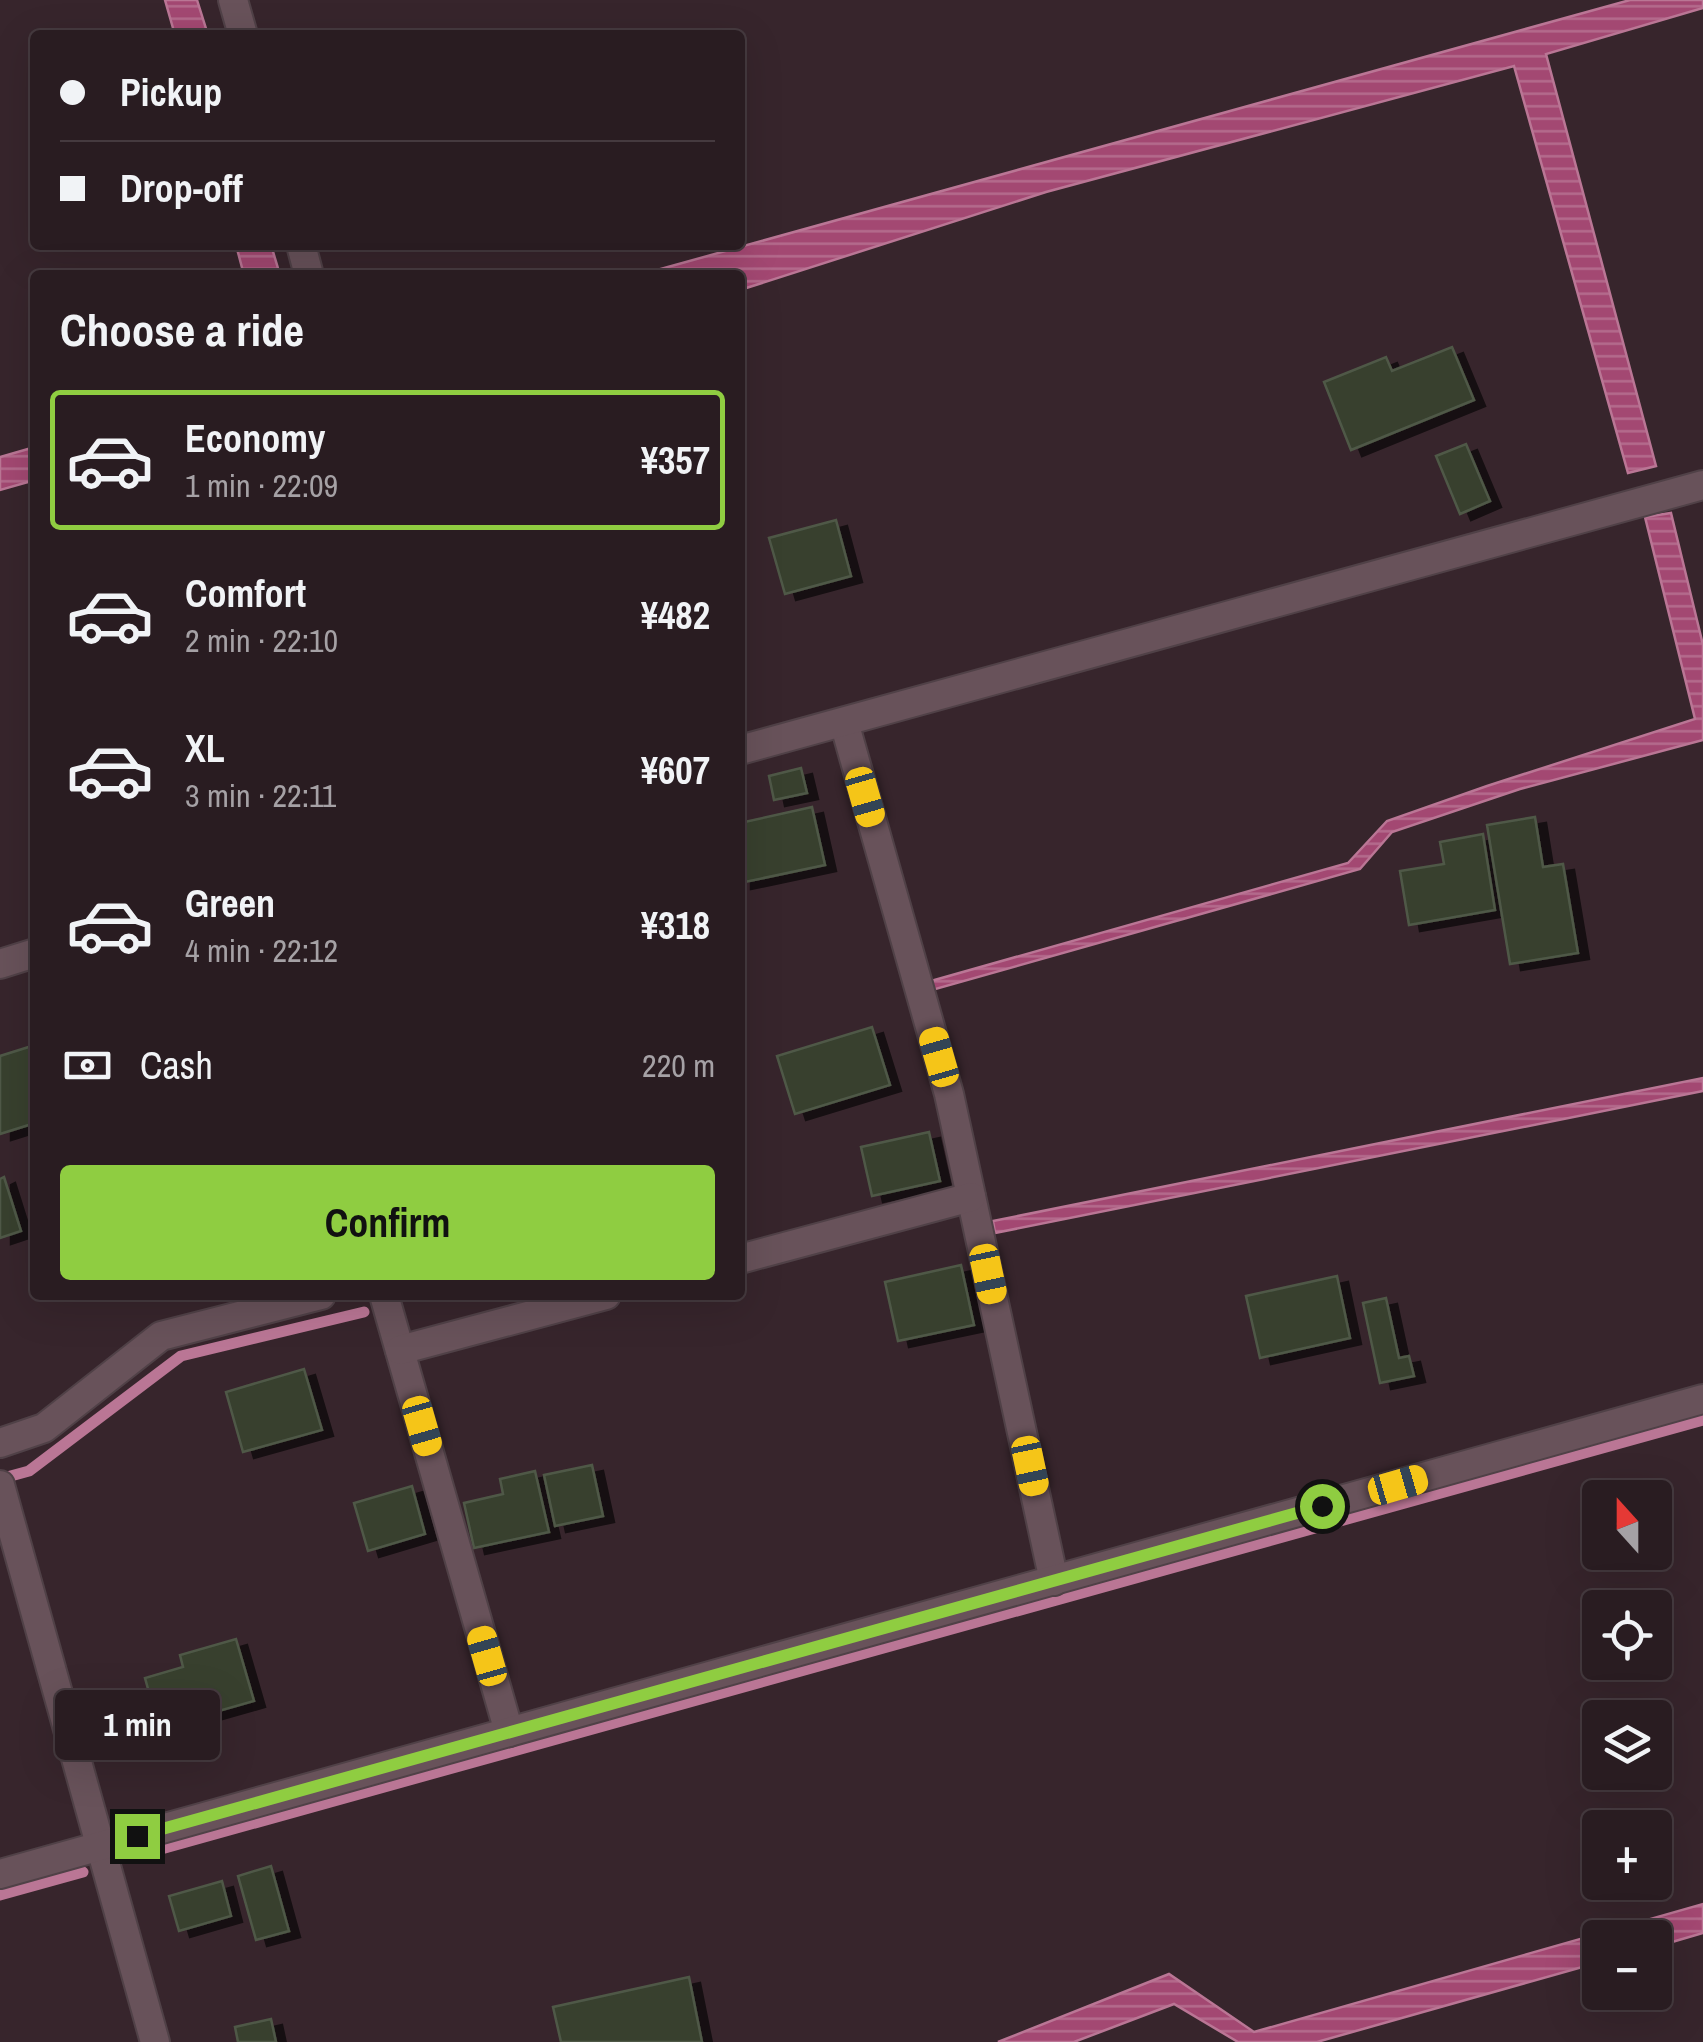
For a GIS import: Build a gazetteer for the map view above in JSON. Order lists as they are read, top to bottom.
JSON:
{
  "north": "top",
  "page": {
    "banner": ["Pickup", "Drop-off"],
    "heading": "Choose a ride",
    "list": [
      {
        "name": "Economy",
        "note": "1 min · 22:09",
        "value": "¥357"
      },
      {
        "name": "Comfort",
        "note": "2 min · 22:10",
        "value": "¥482"
      },
      {
        "name": "XL",
        "note": "3 min · 22:11",
        "value": "¥607"
      },
      {
        "name": "Green",
        "note": "4 min · 22:12",
        "value": "¥318"
      }
    ],
    "pay": ["Cash", "220 m"],
    "buttons": "Confirm",
    "map_buttons": ["+", "−"],
    "bubble": "1 min"
  }
}
